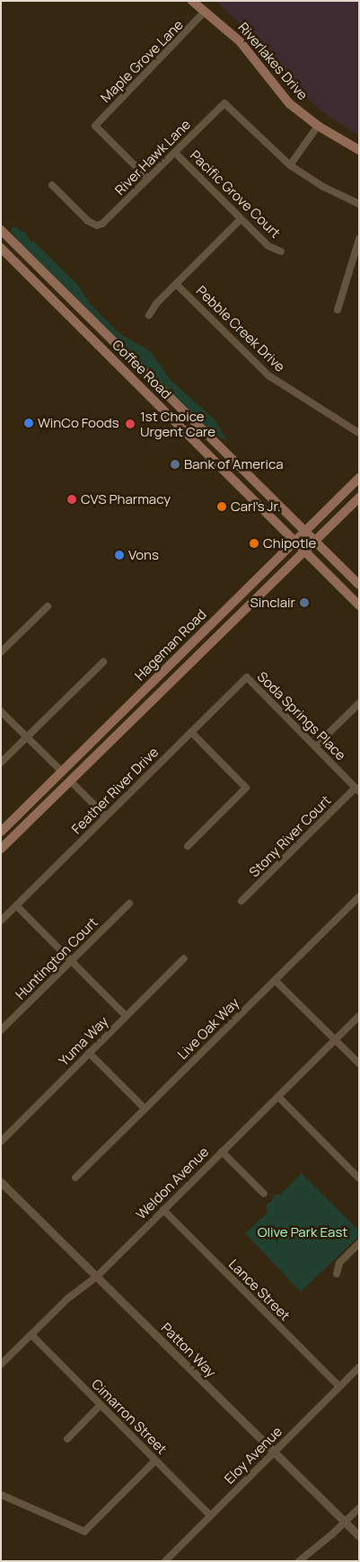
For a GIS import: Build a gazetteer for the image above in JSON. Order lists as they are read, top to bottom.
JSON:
{
  "streets": {
    "main road": ["Riverlakes Drive", "Coffee Road", "Hageman Road"],
    "street": [
      "Maple Grove Lane",
      "River Hawk Lane",
      "Pacific Grove Court",
      "Pebble Creek Drive",
      "Soda Springs Place",
      "Feather River Drive",
      "Stony River Court",
      "Huntington Court",
      "Live Oak Way",
      "Yuma Way",
      "Weldon Avenue",
      "Lance Street",
      "Patton Way",
      "Cimarron Street",
      "Eloy Avenue"
    ]
  },
  "crossings": [
    ["Maple Grove Lane", "Riverlakes Drive"],
    ["Maple Grove Lane", "River Hawk Lane"],
    ["River Hawk Lane", "Pacific Grove Court"],
    ["Coffee Road", "Hageman Road"],
    ["Soda Springs Place", "Feather River Drive"],
    ["Soda Springs Place", "Stony River Court"],
    ["Weldon Avenue", "Lance Street"],
    ["Weldon Avenue", "Patton Way"],
    ["Weldon Avenue", "Cimarron Street"],
    ["Lance Street", "Eloy Avenue"],
    ["Patton Way", "Eloy Avenue"],
    ["Cimarron Street", "Eloy Avenue"]
  ],
  "parks": ["Olive Park East"],
  "places": [
    "WinCo Foods",
    "1st Choice Urgent Care",
    "Bank of America",
    "CVS Pharmacy",
    "Carl's Jr.",
    "Chipotle",
    "Vons",
    "Sinclair"
  ]
}
